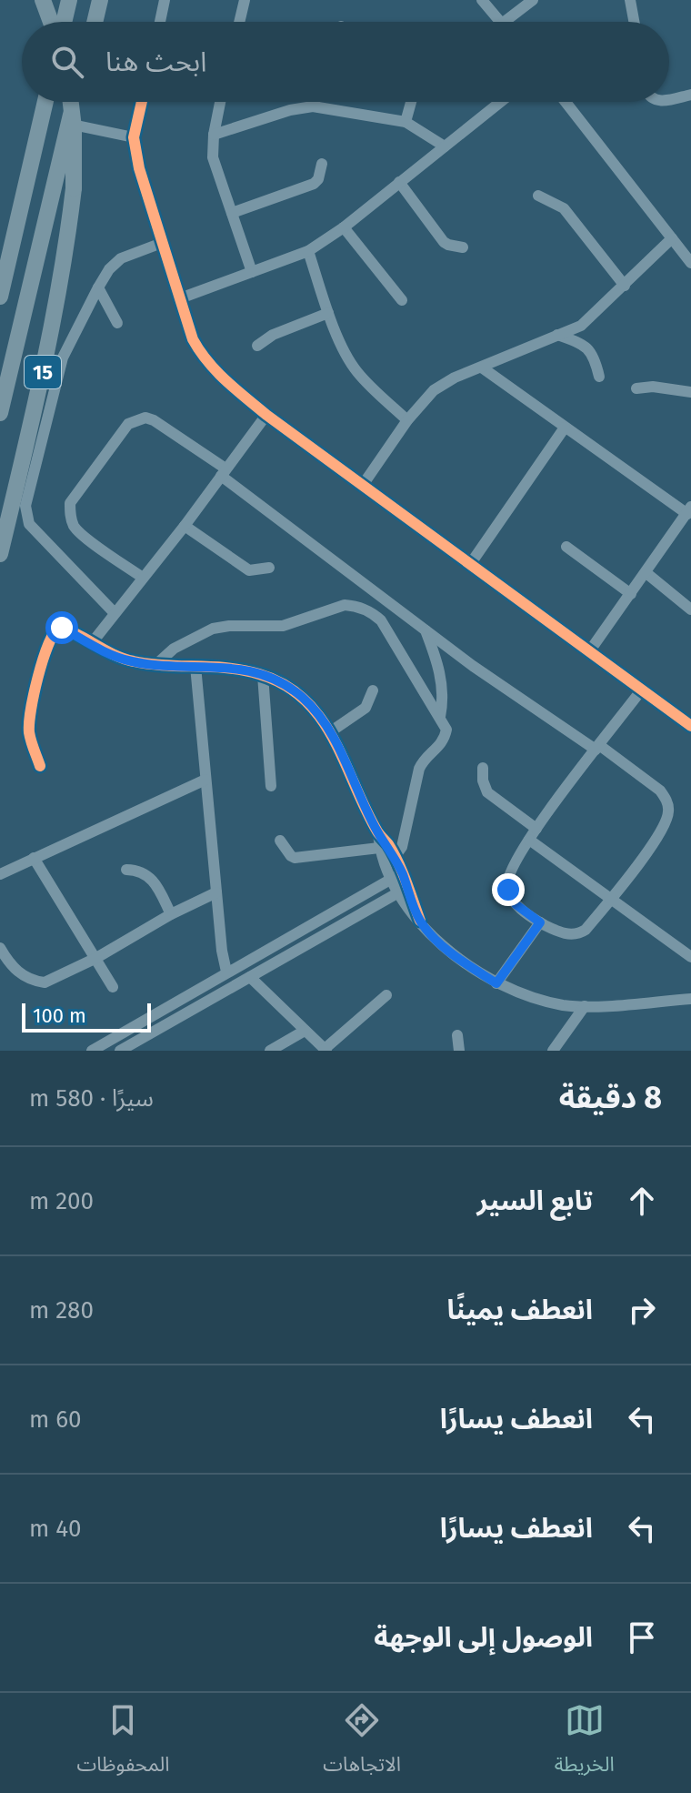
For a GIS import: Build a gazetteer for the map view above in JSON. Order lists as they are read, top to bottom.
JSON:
{
  "streets": {
    "highway": ["15"]
  },
  "scale_bar": "100 m",
  "page": {
    "search": "ابحث هنا",
    "scale": "100 m",
    "heading": ["8 دقيقة", "سيرًا · 580 m"],
    "list": [
      ["تابع السير", "200 m"],
      ["انعطف يمينًا", "280 m"],
      ["انعطف يسارًا", "60 m"],
      ["انعطف يسارًا", "40 m"],
      "الوصول إلى الوجهة"
    ],
    "nav": ["الخريطة", "الاتجاهات", "المحفوظات"]
  }
}
